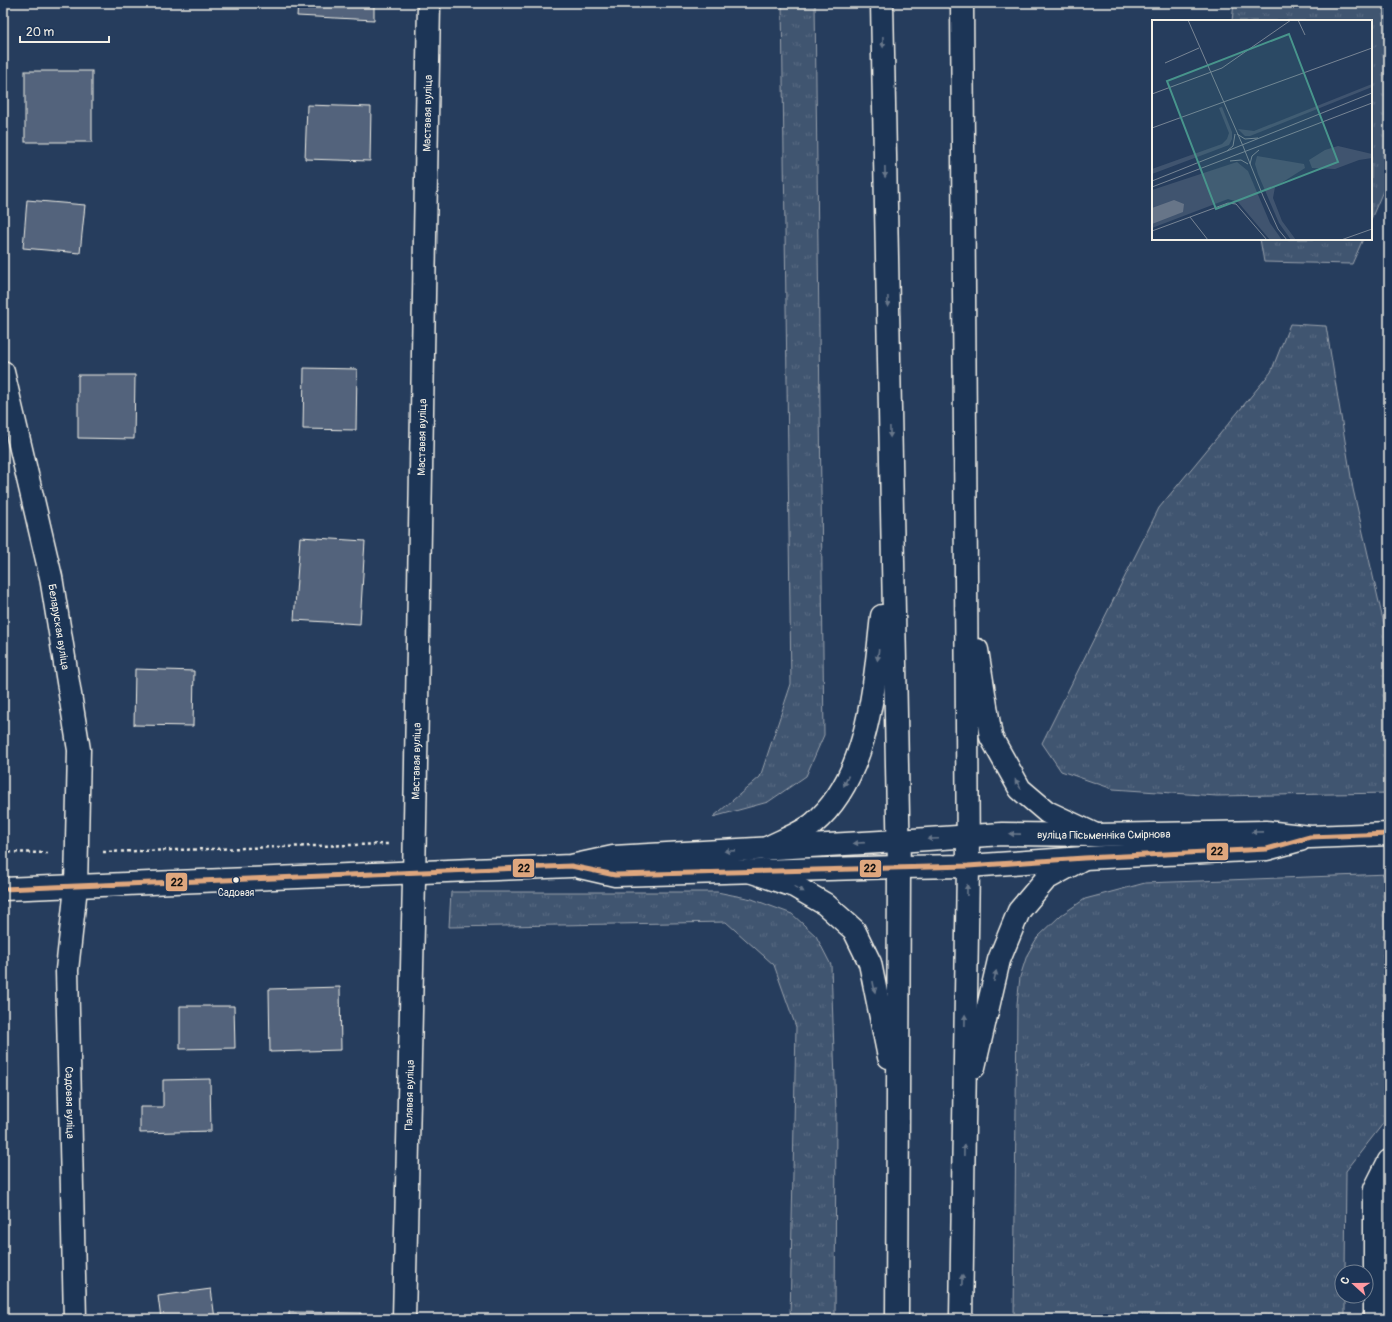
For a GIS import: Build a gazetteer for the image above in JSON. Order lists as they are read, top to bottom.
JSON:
{
  "streets": {
    "main road": [
      "Маставая вуліца",
      "Беларуская вуліца",
      "вуліца Пісьменніка Смірнова",
      "Палявая вуліца",
      "Садовая вуліца"
    ]
  },
  "crossings": [
    ["Маставая вуліца", "Палявая вуліца"],
    ["Беларуская вуліца", "Садовая вуліца"]
  ],
  "places": ["Садовая"],
  "lines": ["transit line 22"],
  "scale_bar": "20 m",
  "north": "left"
}
